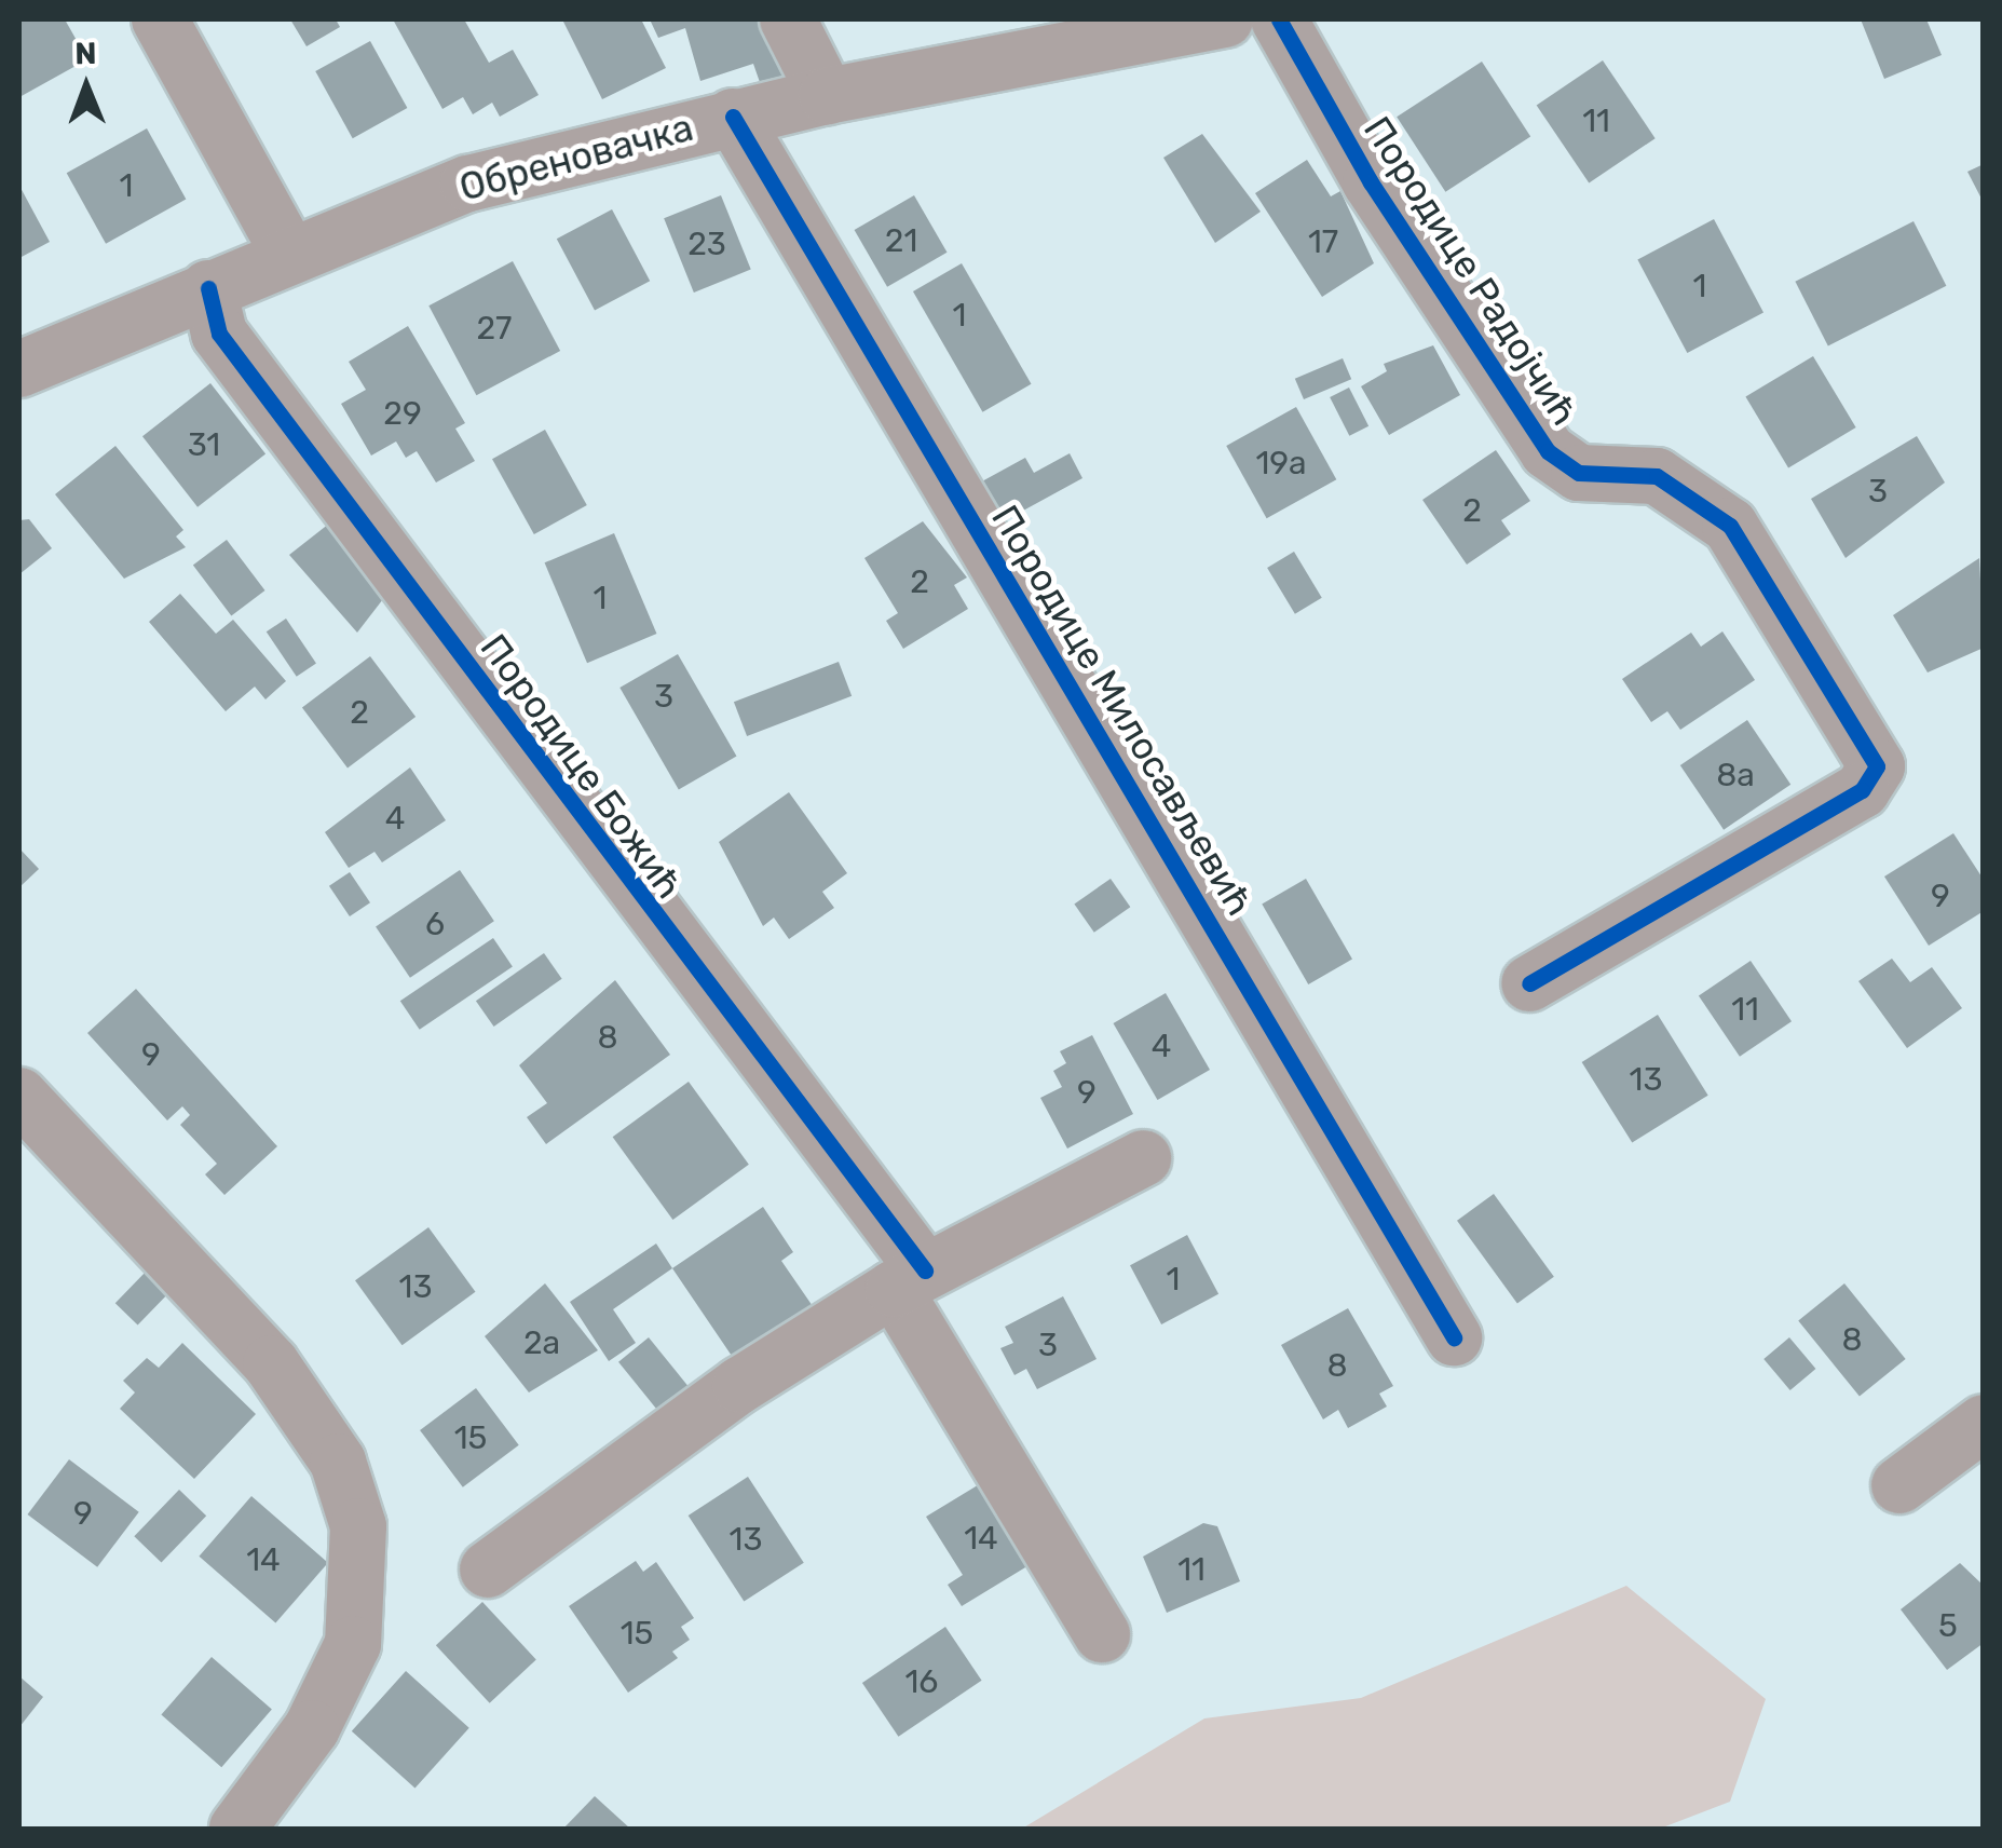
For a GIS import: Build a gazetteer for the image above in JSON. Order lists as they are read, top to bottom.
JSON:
{
  "streets": {
    "street": [
      "Обреновачка",
      "Породице Радојчић",
      "Породице Милосављевић",
      "Породице Божић"
    ]
  },
  "crossings": [
    ["Обреновачка", "Породице Милосављевић"],
    ["Обреновачка", "Породице Божић"]
  ],
  "house_numbers": [
    "11",
    "1",
    "21",
    "17",
    "23",
    "1",
    "1",
    "27",
    "29",
    "31",
    "19a",
    "3",
    "2",
    "2",
    "1",
    "3",
    "2",
    "8a",
    "4",
    "9",
    "6",
    "11",
    "8",
    "4",
    "9",
    "13",
    "9",
    "1",
    "13",
    "8",
    "2a",
    "3",
    "8",
    "15",
    "9",
    "14",
    "13",
    "14",
    "11",
    "5",
    "15",
    "16"
  ],
  "north": "top"
}
